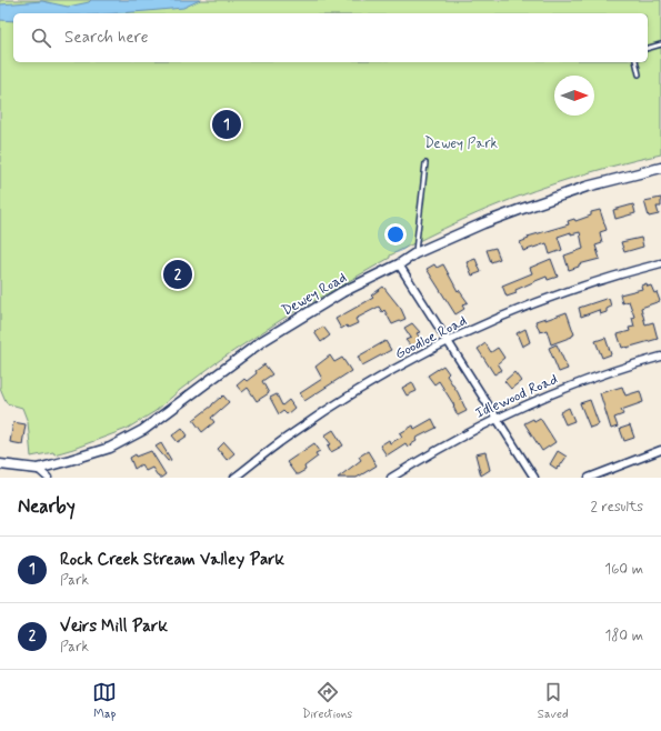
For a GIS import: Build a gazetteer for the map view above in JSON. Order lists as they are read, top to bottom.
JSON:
{
  "streets": {
    "street": ["Dewey Road", "Goodloe Road", "Idlewood Road"]
  },
  "parks": ["Dewey Park"],
  "north": "right",
  "page": {
    "search": "Search here",
    "pins": ["1", "2"],
    "heading": ["Nearby", "2 results"],
    "list": [
      {
        "mark": "1",
        "name": "Rock Creek Stream Valley Park",
        "note": "Park",
        "value": "160 m"
      },
      {
        "mark": "2",
        "name": "Veirs Mill Park",
        "note": "Park",
        "value": "180 m"
      }
    ],
    "nav": ["Map", "Directions", "Saved"]
  }
}
